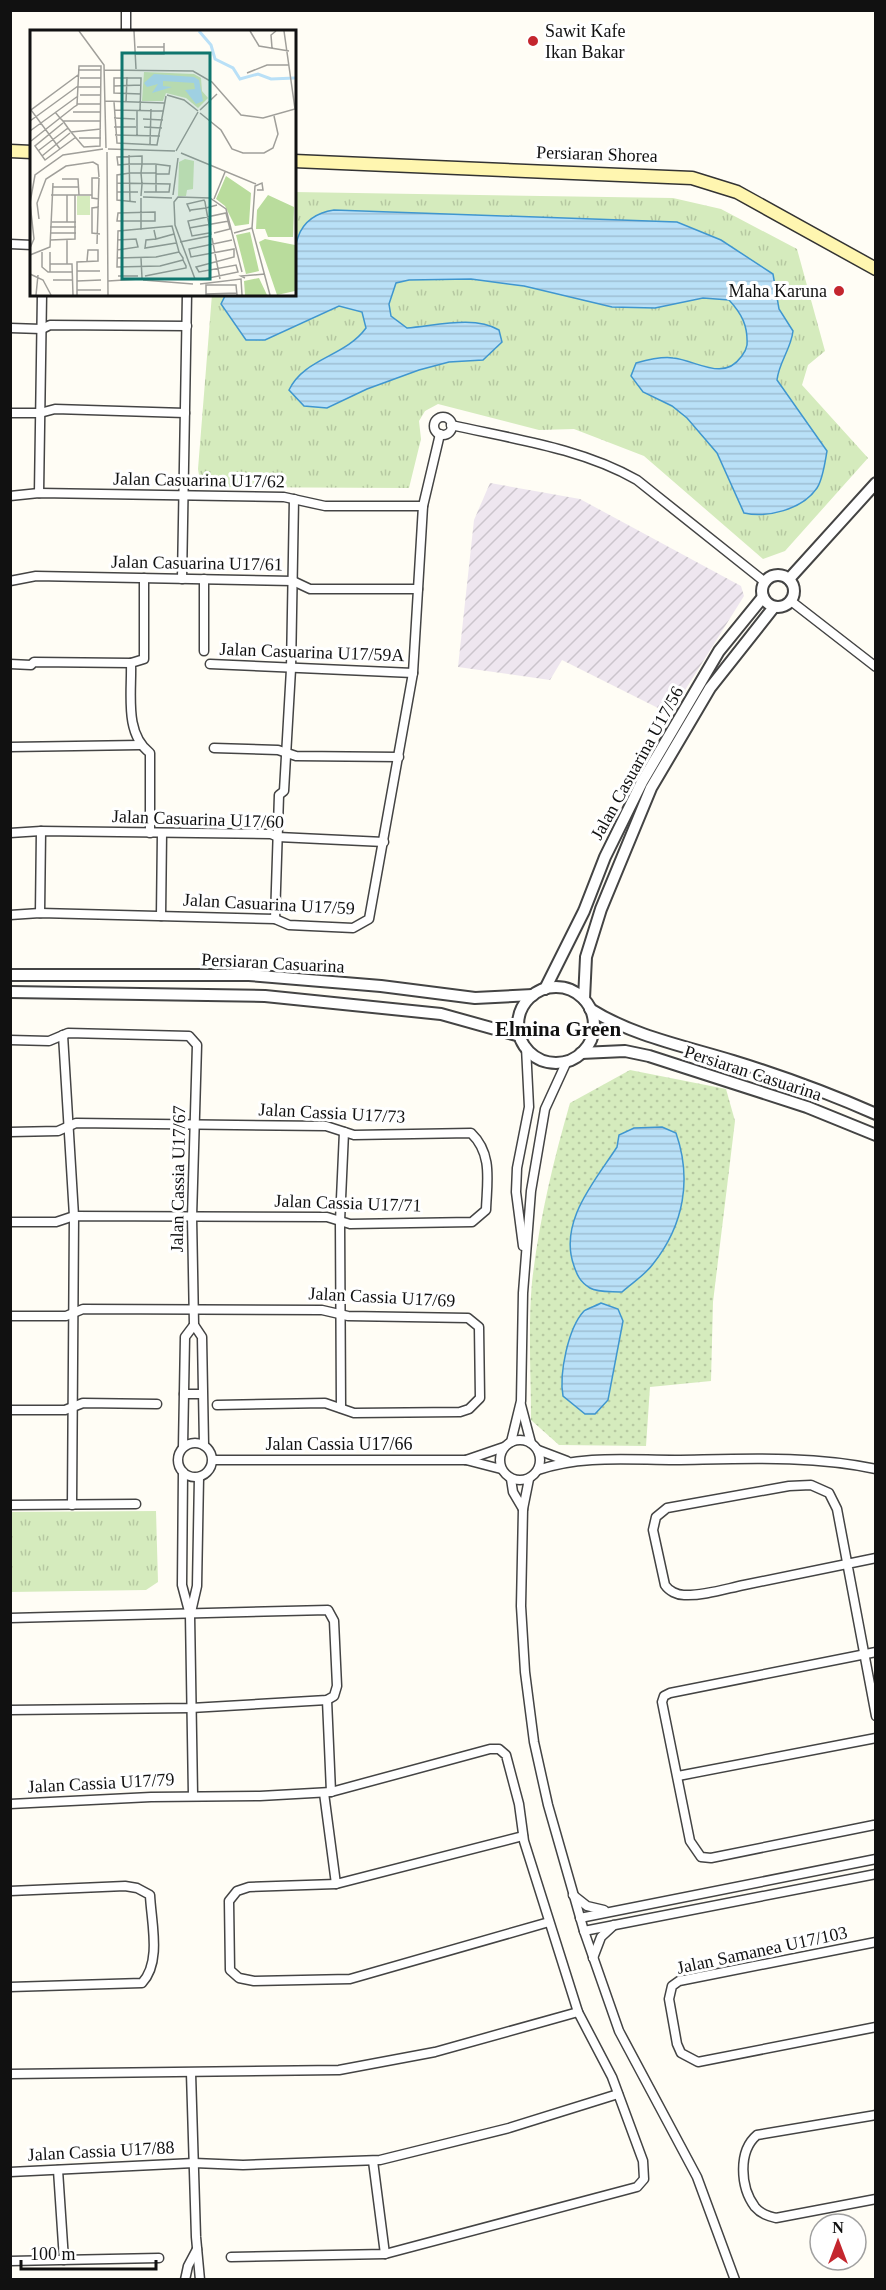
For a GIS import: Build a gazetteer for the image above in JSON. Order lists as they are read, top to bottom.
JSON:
{
  "streets": {
    "main road": ["Persiaran Shorea"],
    "street": [
      "Jalan Casuarina U17/62",
      "Jalan Casuarina U17/61",
      "Jalan Casuarina U17/59A",
      "Jalan Casuarina U17/56",
      "Jalan Casuarina U17/60",
      "Jalan Casuarina U17/59",
      "Persiaran Casuarina",
      "Jalan Cassia U17/73",
      "Jalan Cassia U17/67",
      "Jalan Cassia U17/71",
      "Jalan Cassia U17/69",
      "Jalan Cassia U17/66",
      "Jalan Cassia U17/79",
      "Jalan Samanea U17/103",
      "Jalan Cassia U17/88"
    ]
  },
  "crossings": [
    ["Jalan Casuarina U17/62", "Jalan Casuarina U17/59"],
    ["Jalan Casuarina U17/61", "Jalan Casuarina U17/59A"],
    ["Jalan Casuarina U17/61", "Jalan Casuarina U17/59"],
    ["Jalan Casuarina U17/59A", "Jalan Casuarina U17/59"],
    ["Jalan Casuarina U17/56", "Persiaran Casuarina"],
    ["Jalan Casuarina U17/60", "Jalan Casuarina U17/59"],
    ["Jalan Cassia U17/73", "Jalan Cassia U17/67"],
    ["Jalan Cassia U17/73", "Jalan Cassia U17/71"],
    ["Jalan Cassia U17/67", "Jalan Cassia U17/71"],
    ["Jalan Cassia U17/67", "Jalan Cassia U17/69"],
    ["Jalan Cassia U17/67", "Jalan Cassia U17/66"]
  ],
  "districts": ["Elmina Green"],
  "places": ["Sawit Kafe Ikan Bakar", "Maha Karuna"],
  "scale_bar": "100 m",
  "north": "top"
}
